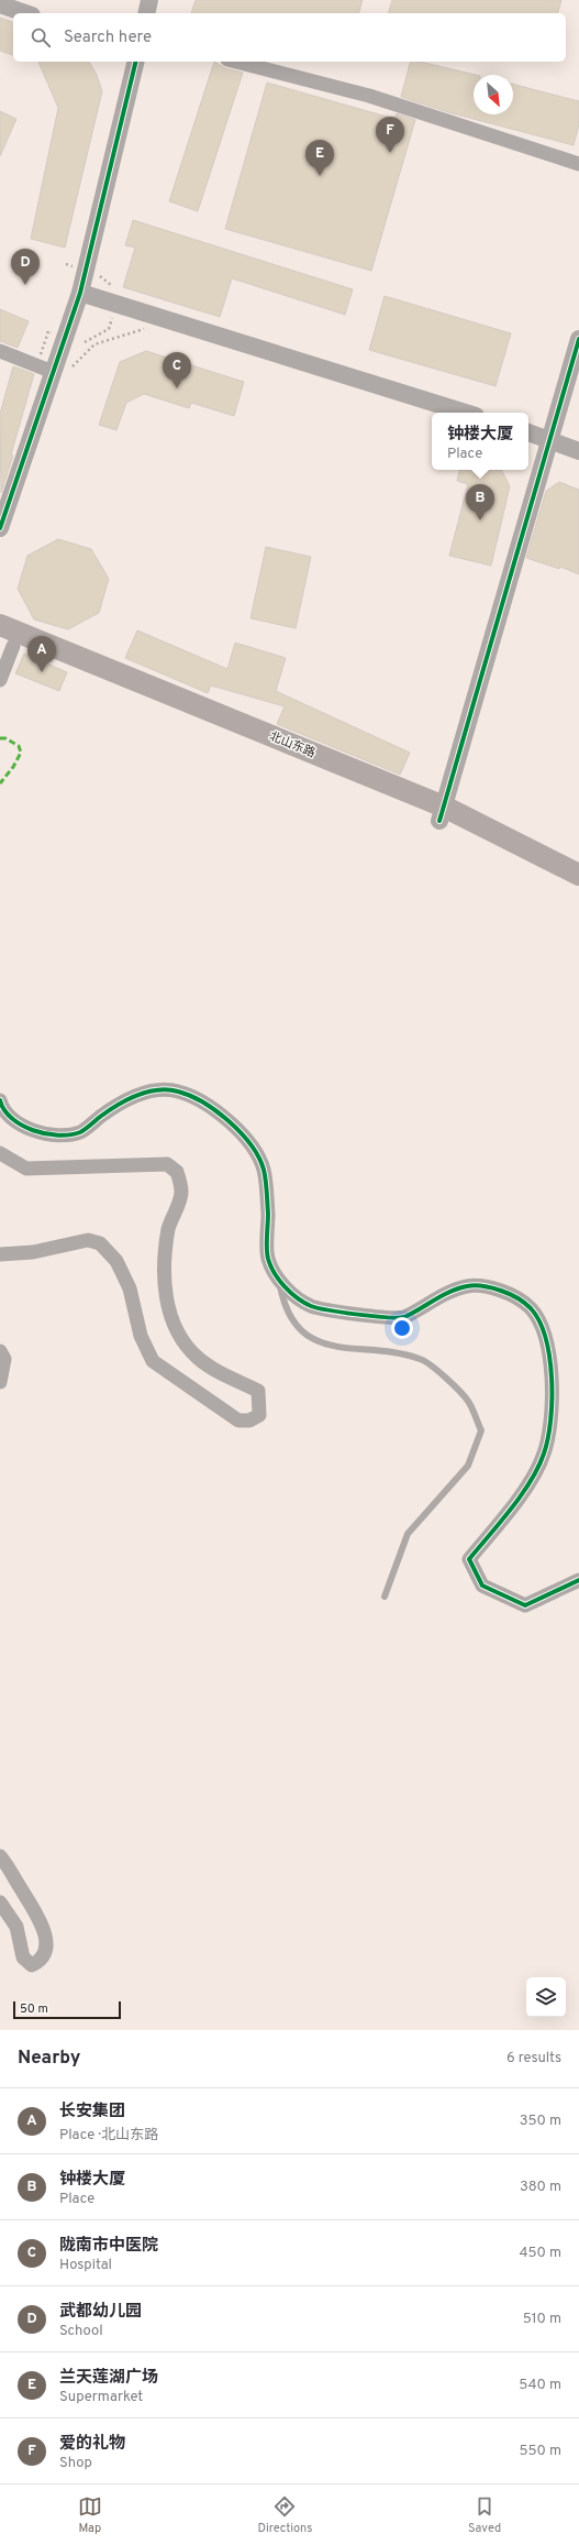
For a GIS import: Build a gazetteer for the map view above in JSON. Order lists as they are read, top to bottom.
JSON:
{
  "streets": {
    "main road": ["北山东路"]
  },
  "scale_bar": "50 m",
  "north": "bottom right",
  "page": {
    "search": "Search here",
    "pins": [
      "F",
      "E",
      "D",
      "C",
      "B",
      "A"
    ],
    "popup": ["钟楼大厦", "Place"],
    "scale": "50 m",
    "heading": ["Nearby", "6 results"],
    "list": [
      {
        "mark": "A",
        "name": "长安集团",
        "note": "Place · 北山东路",
        "value": "350 m"
      },
      {
        "mark": "B",
        "name": "钟楼大厦",
        "note": "Place",
        "value": "380 m"
      },
      {
        "mark": "C",
        "name": "陇南市中医院",
        "note": "Hospital",
        "value": "450 m"
      },
      {
        "mark": "D",
        "name": "武都幼儿园",
        "note": "School",
        "value": "510 m"
      },
      {
        "mark": "E",
        "name": "兰天·莲湖广场",
        "note": "Supermarket",
        "value": "540 m"
      },
      {
        "mark": "F",
        "name": "爱的礼物",
        "note": "Shop",
        "value": "550 m"
      }
    ],
    "nav": ["Map", "Directions", "Saved"]
  }
}
